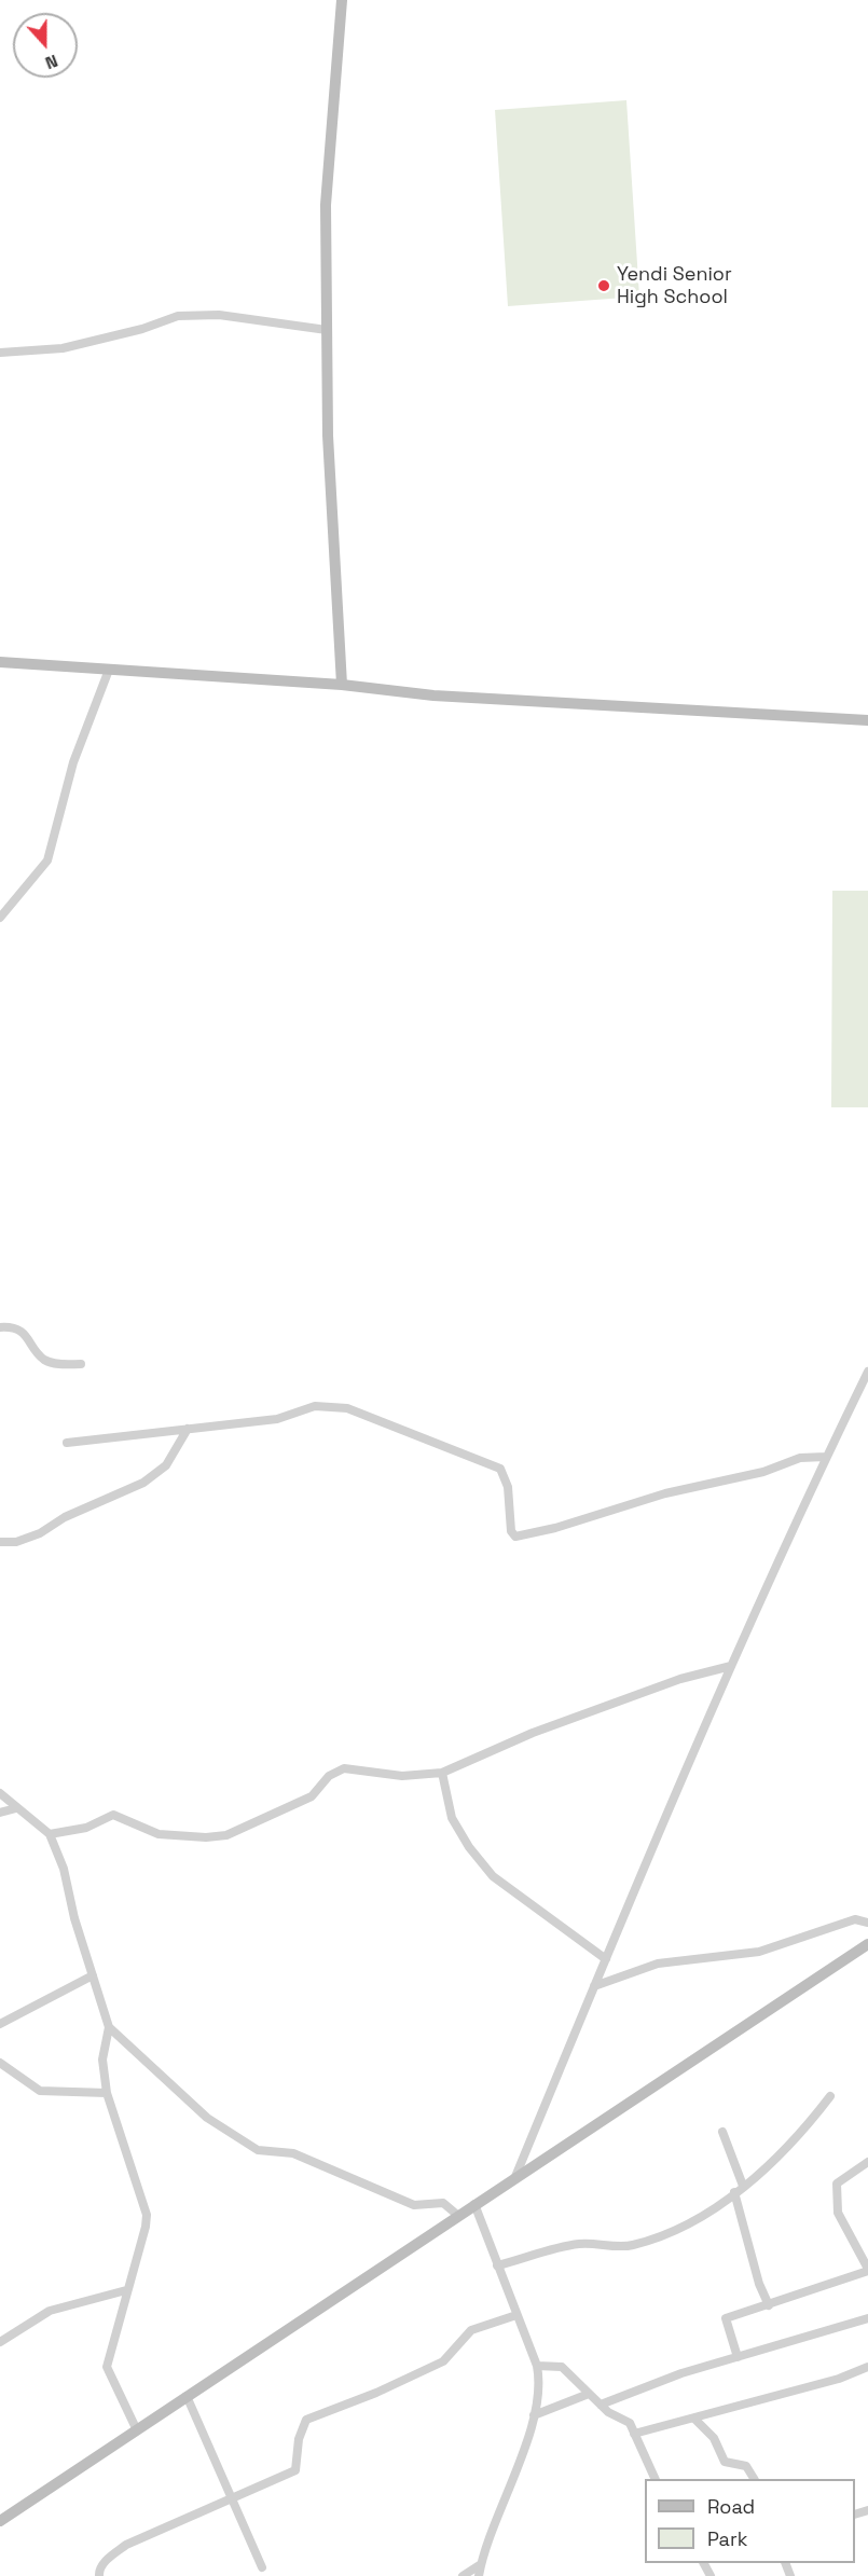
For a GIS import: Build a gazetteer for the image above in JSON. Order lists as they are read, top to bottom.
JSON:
{
  "places": ["Yendi Senior High School"],
  "legend": ["Road", "Park"],
  "north": "bottom"
}
